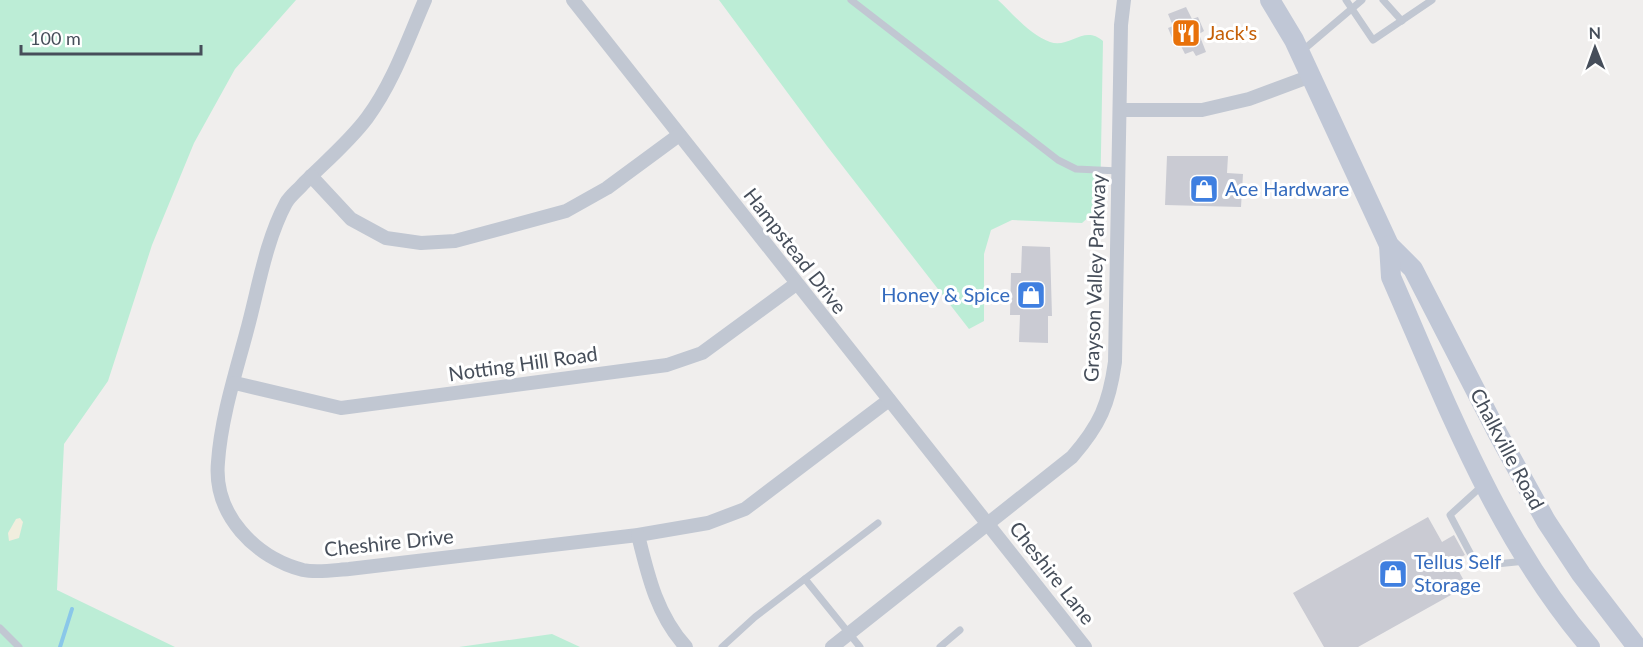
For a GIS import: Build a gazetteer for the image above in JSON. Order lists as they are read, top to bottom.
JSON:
{
  "streets": {
    "main road": ["Chalkville Road"],
    "street": [
      "Hampstead Drive",
      "Grayson Valley Parkway",
      "Notting Hill Road",
      "Cheshire Drive",
      "Cheshire Lane"
    ]
  },
  "crossings": [
    ["Hampstead Drive", "Grayson Valley Parkway"],
    ["Hampstead Drive", "Notting Hill Road"],
    ["Hampstead Drive", "Cheshire Drive"],
    ["Hampstead Drive", "Cheshire Lane"],
    ["Grayson Valley Parkway", "Cheshire Lane"],
    ["Notting Hill Road", "Cheshire Drive"]
  ],
  "places": {
    "restaurant": ["Jack's"],
    "shop": ["Ace Hardware", "Honey & Spice", "Tellus Self Storage"]
  },
  "scale_bar": "100 m",
  "north": "top"
}
